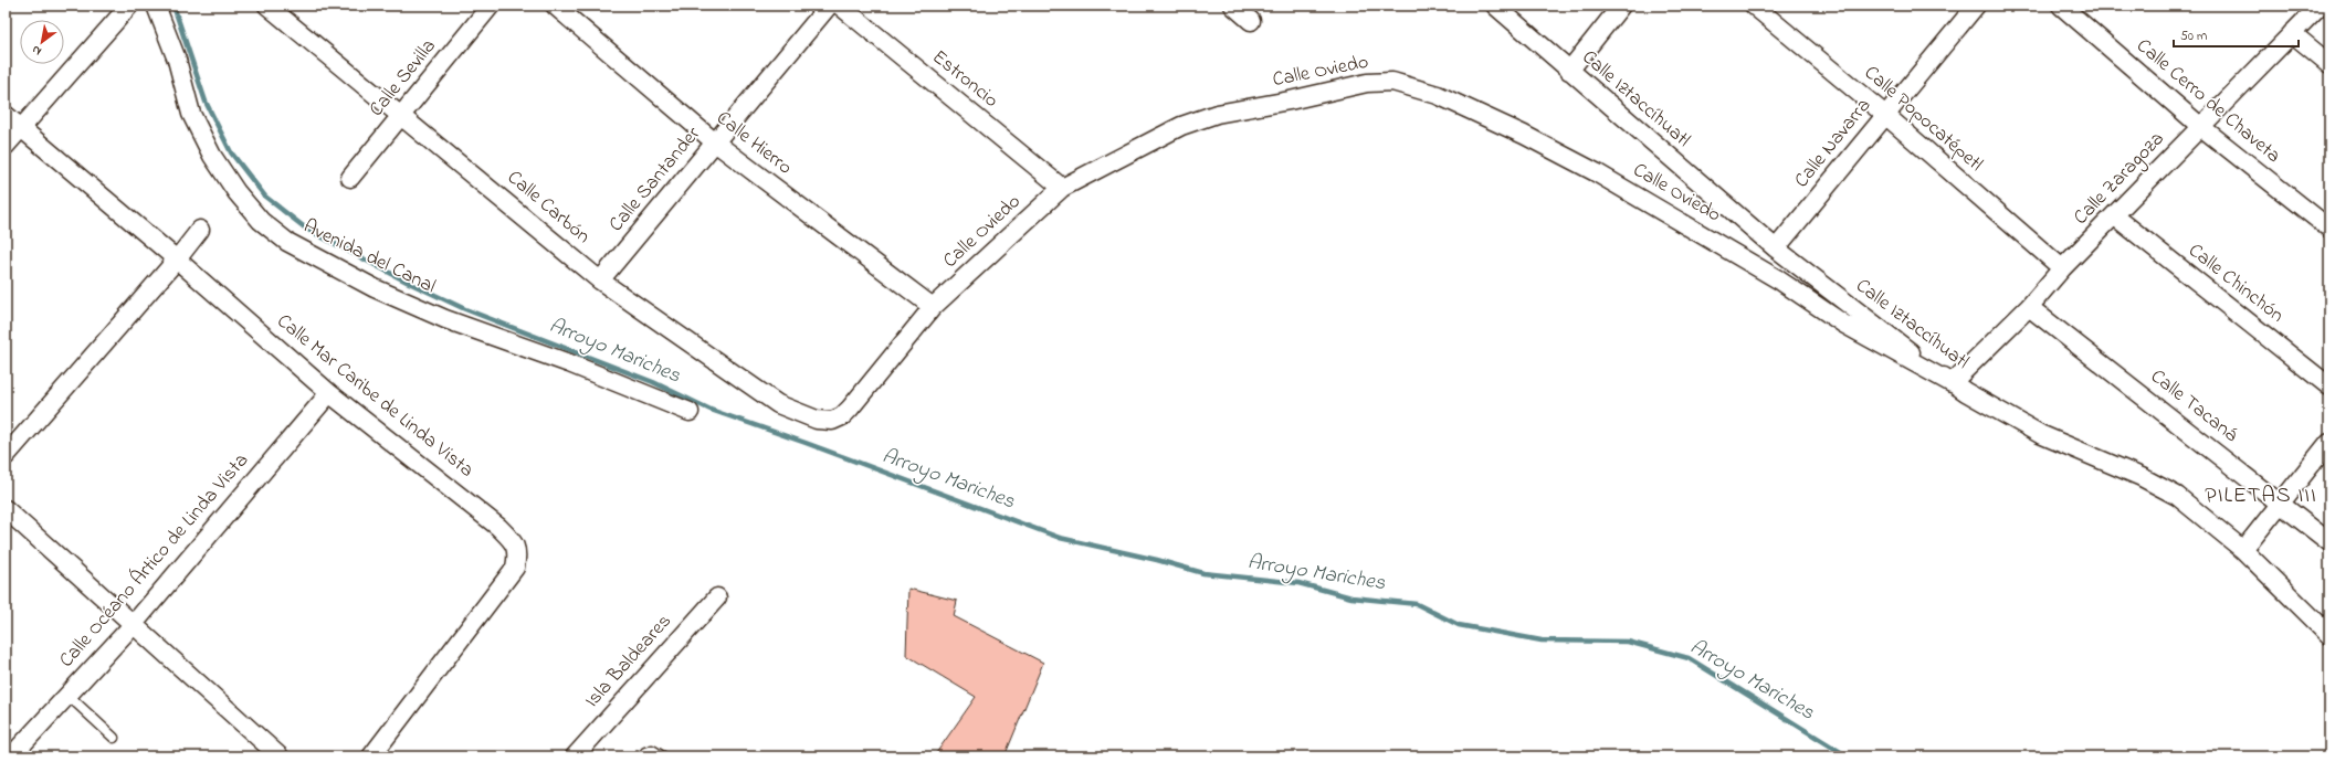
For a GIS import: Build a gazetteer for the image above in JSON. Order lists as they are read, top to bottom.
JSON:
{
  "streets": {
    "street": [
      "Calle Oviedo",
      "Calle Sevilla",
      "Estroncio",
      "Calle Iztaccíhuatl",
      "Calle Cerro de Chaveta",
      "Calle Popocatépetl",
      "Calle Hierro",
      "Calle Navarra",
      "Calle Zaragoza",
      "Calle Santander",
      "Calle Carbón",
      "Avenida del Canal",
      "Calle Chinchón",
      "Calle Mar Caribe de Linda Vista",
      "Calle Tacaná",
      "Calle Océano Ártico de Linda Vista",
      "Isla Baldeares"
    ]
  },
  "crossings": [
    ["Calle Oviedo", "Estroncio"],
    ["Calle Oviedo", "Calle Iztaccíhuatl"],
    ["Calle Oviedo", "Calle Hierro"],
    ["Calle Oviedo", "Calle Zaragoza"],
    ["Calle Oviedo", "Calle Carbón"],
    ["Calle Sevilla", "Calle Carbón"],
    ["Calle Iztaccíhuatl", "Calle Navarra"],
    ["Calle Iztaccíhuatl", "Calle Zaragoza"],
    ["Calle Cerro de Chaveta", "Calle Zaragoza"],
    ["Calle Popocatépetl", "Calle Navarra"],
    ["Calle Popocatépetl", "Calle Zaragoza"],
    ["Calle Hierro", "Calle Santander"],
    ["Calle Zaragoza", "Calle Chinchón"],
    ["Calle Zaragoza", "Calle Tacaná"],
    ["Calle Santander", "Calle Carbón"],
    ["Calle Mar Caribe de Linda Vista", "Calle Océano Ártico de Linda Vista"]
  ],
  "districts": ["PILETAS III"],
  "water": ["Arroyo Mariches"],
  "scale_bar": "50 m",
  "north": "bottom left"
}
